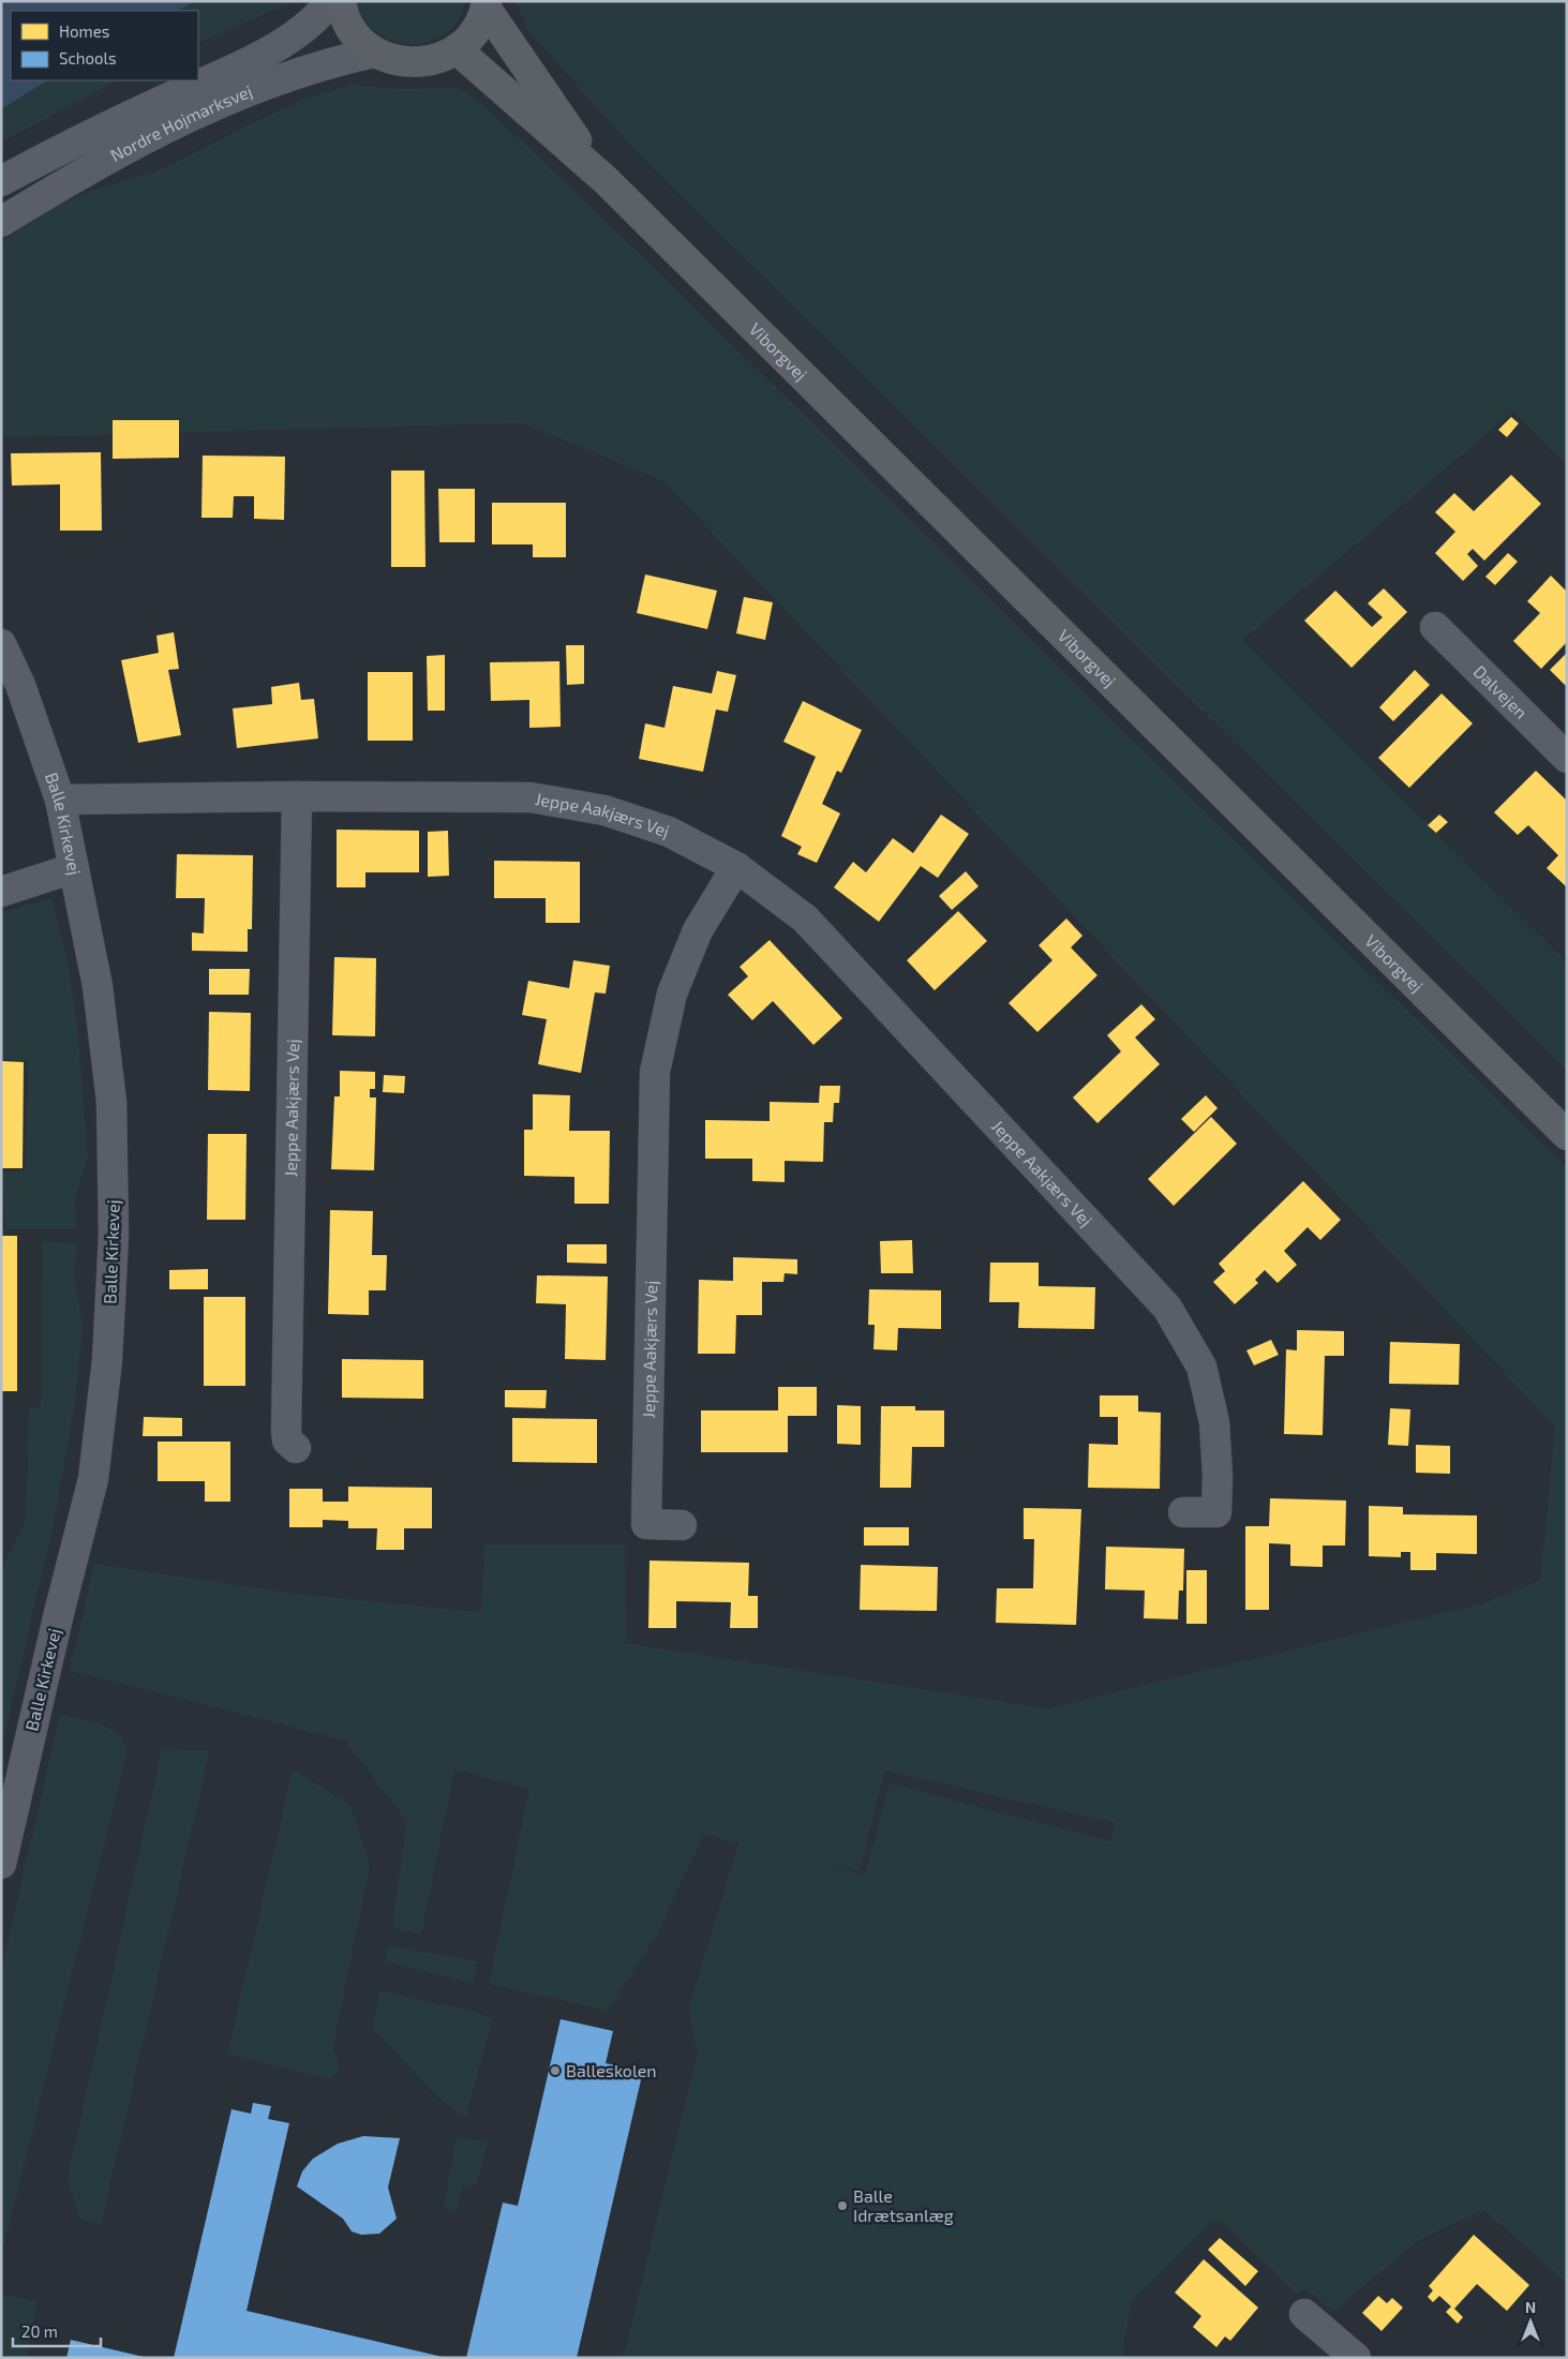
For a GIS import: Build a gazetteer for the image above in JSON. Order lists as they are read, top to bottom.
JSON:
{
  "streets": {
    "main road": ["Viborgvej"],
    "street": [
      "Nordre Højmarksvej",
      "Dalvejen",
      "Jeppe Aakjærs Vej",
      "Balle Kirkevej"
    ]
  },
  "crossings": [
    ["Jeppe Aakjærs Vej", "Balle Kirkevej"]
  ],
  "places": ["Balleskolen", "Balle Idrætsanlæg"],
  "legend": ["Homes", "Schools"],
  "scale_bar": "20 m",
  "north": "top"
}
